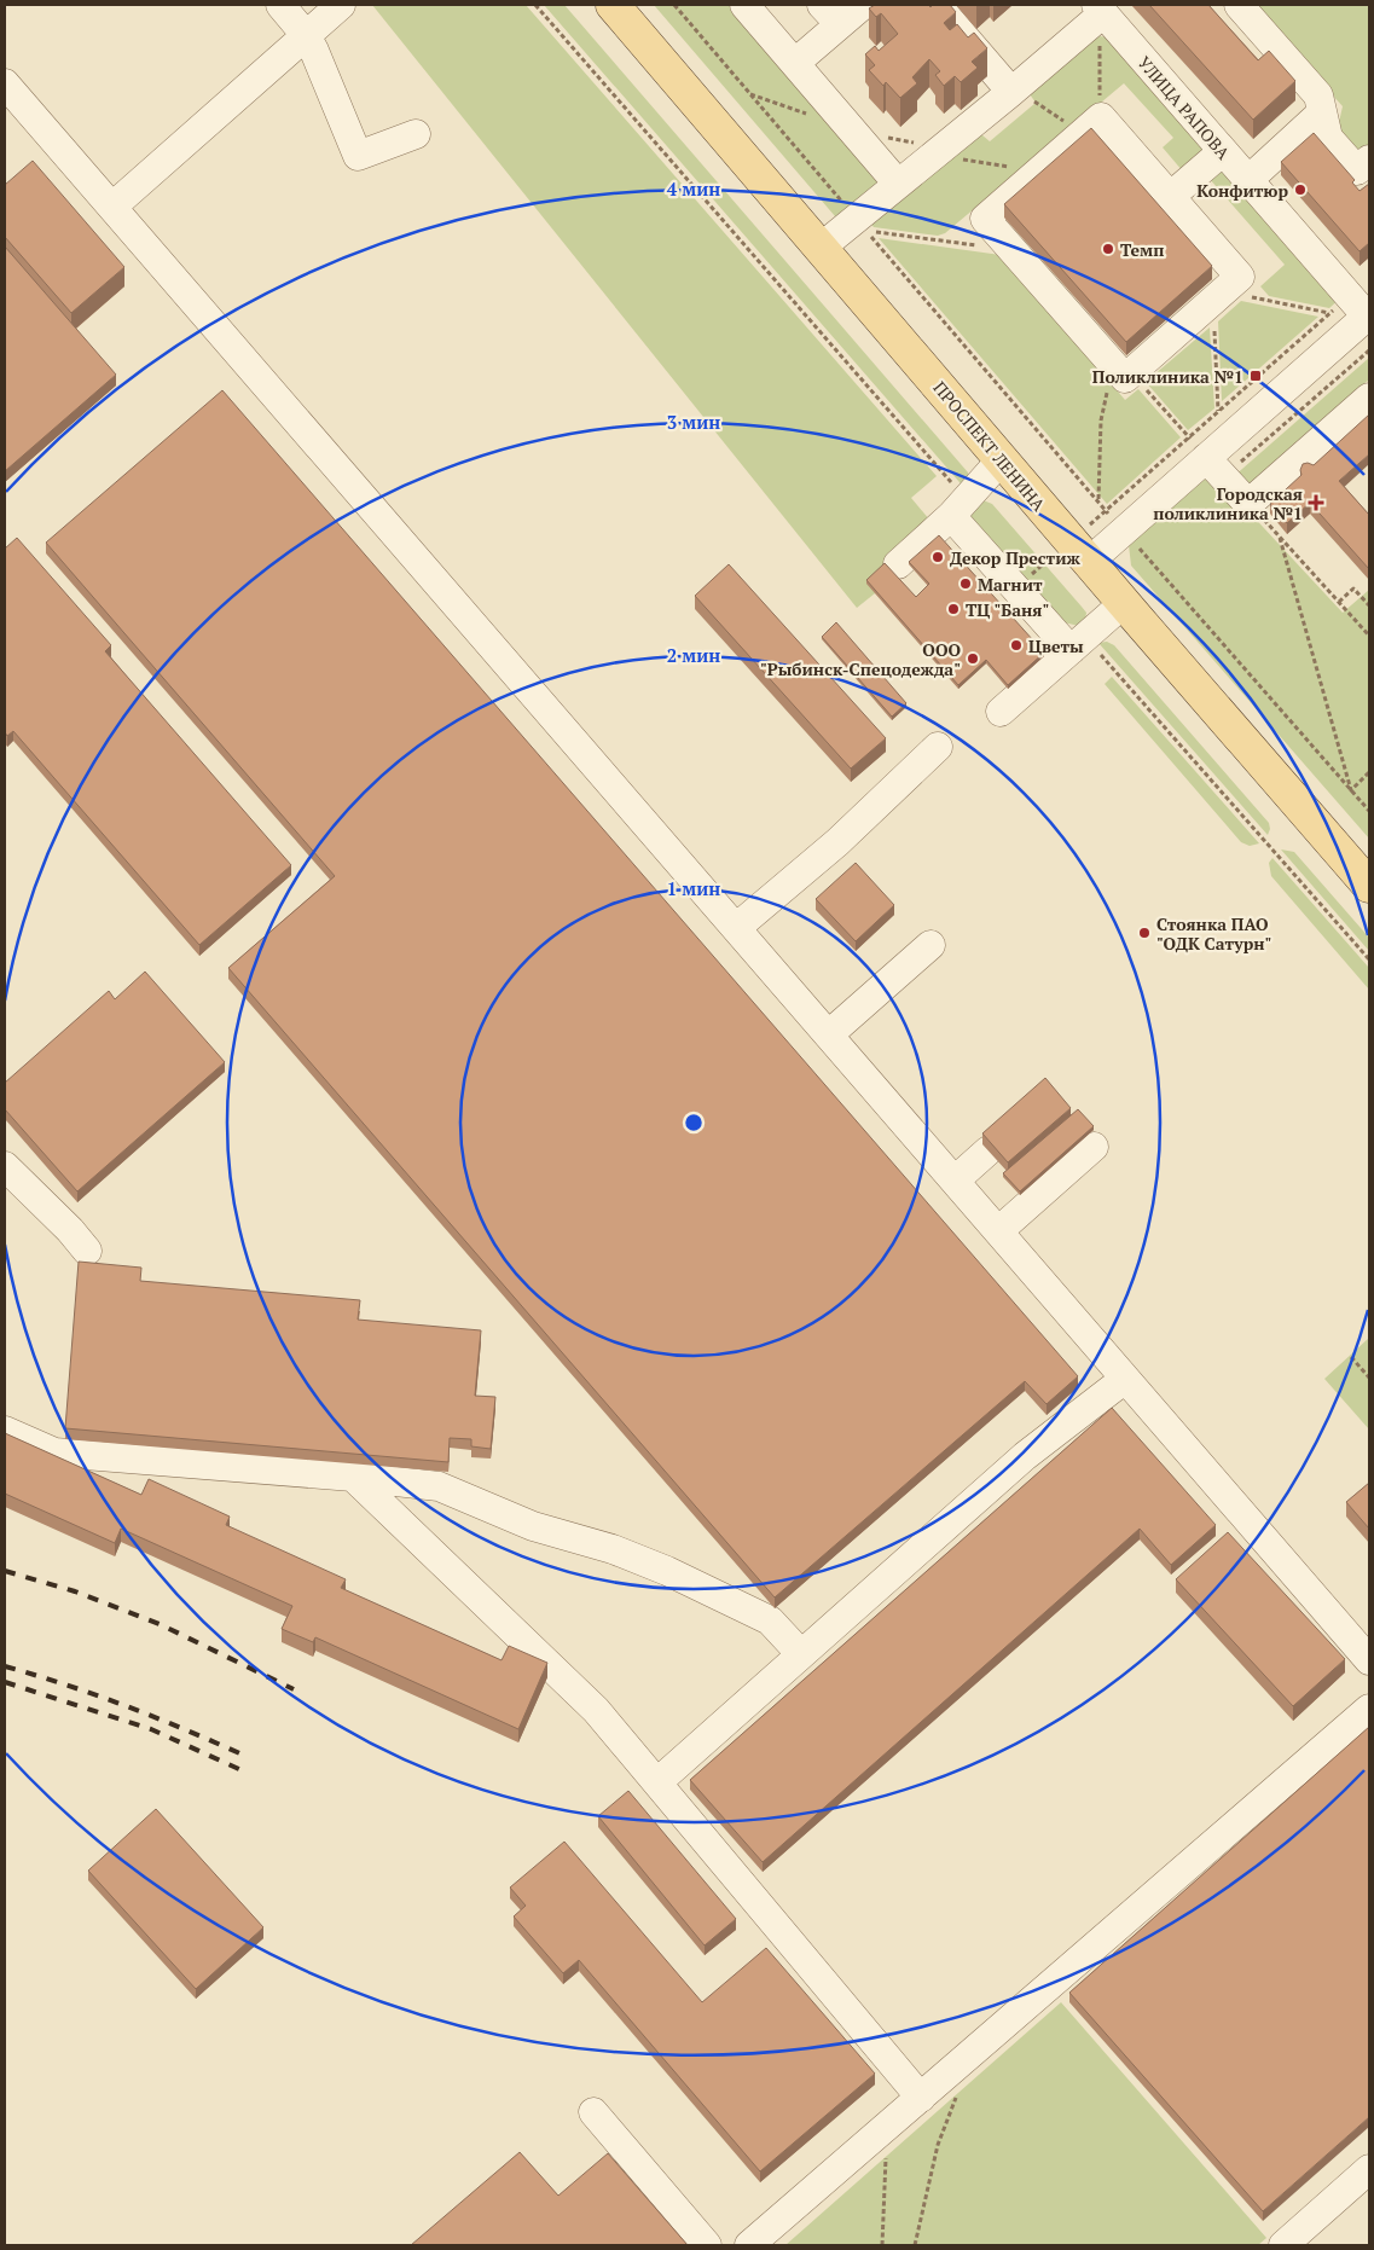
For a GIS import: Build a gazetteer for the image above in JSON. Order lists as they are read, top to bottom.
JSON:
{
  "streets": {
    "main road": ["ПРОСПЕКТ ЛЕНИНА"],
    "street": ["УЛИЦА РАПОВА"]
  },
  "places": {
    "other": [
      "Конфитюр",
      "Темп",
      "Декор Престиж",
      "Магнит",
      "ТЦ \"Баня\"",
      "Цветы",
      "ООО \"Рыбинск-Спецодежда\"",
      "Стоянка ПАО \"ОДК Сатурн\""
    ],
    "transit": ["Поликлиника №1"],
    "health": ["Городская поликлиника №1"]
  },
  "rings": [
    "4 мин",
    "3 мин",
    "2 мин",
    "1 мин"
  ]
}
